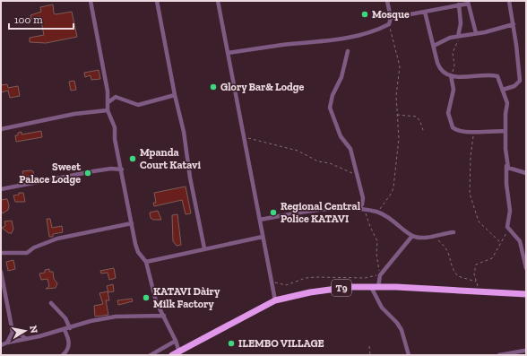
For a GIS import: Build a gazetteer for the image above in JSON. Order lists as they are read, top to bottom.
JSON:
{
  "streets": {
    "highway": ["T9"]
  },
  "places": [
    "Mosque",
    "Glory Bar& Lodge",
    "Mpanda Court Katavi",
    "Sweet Palace Lodge",
    "Regional Central Police KATAVI",
    "KATAVI Dàiry Milk Factory",
    "ILEMBO VILLAGE"
  ],
  "scale_bar": "100 m",
  "north": "right"
}
